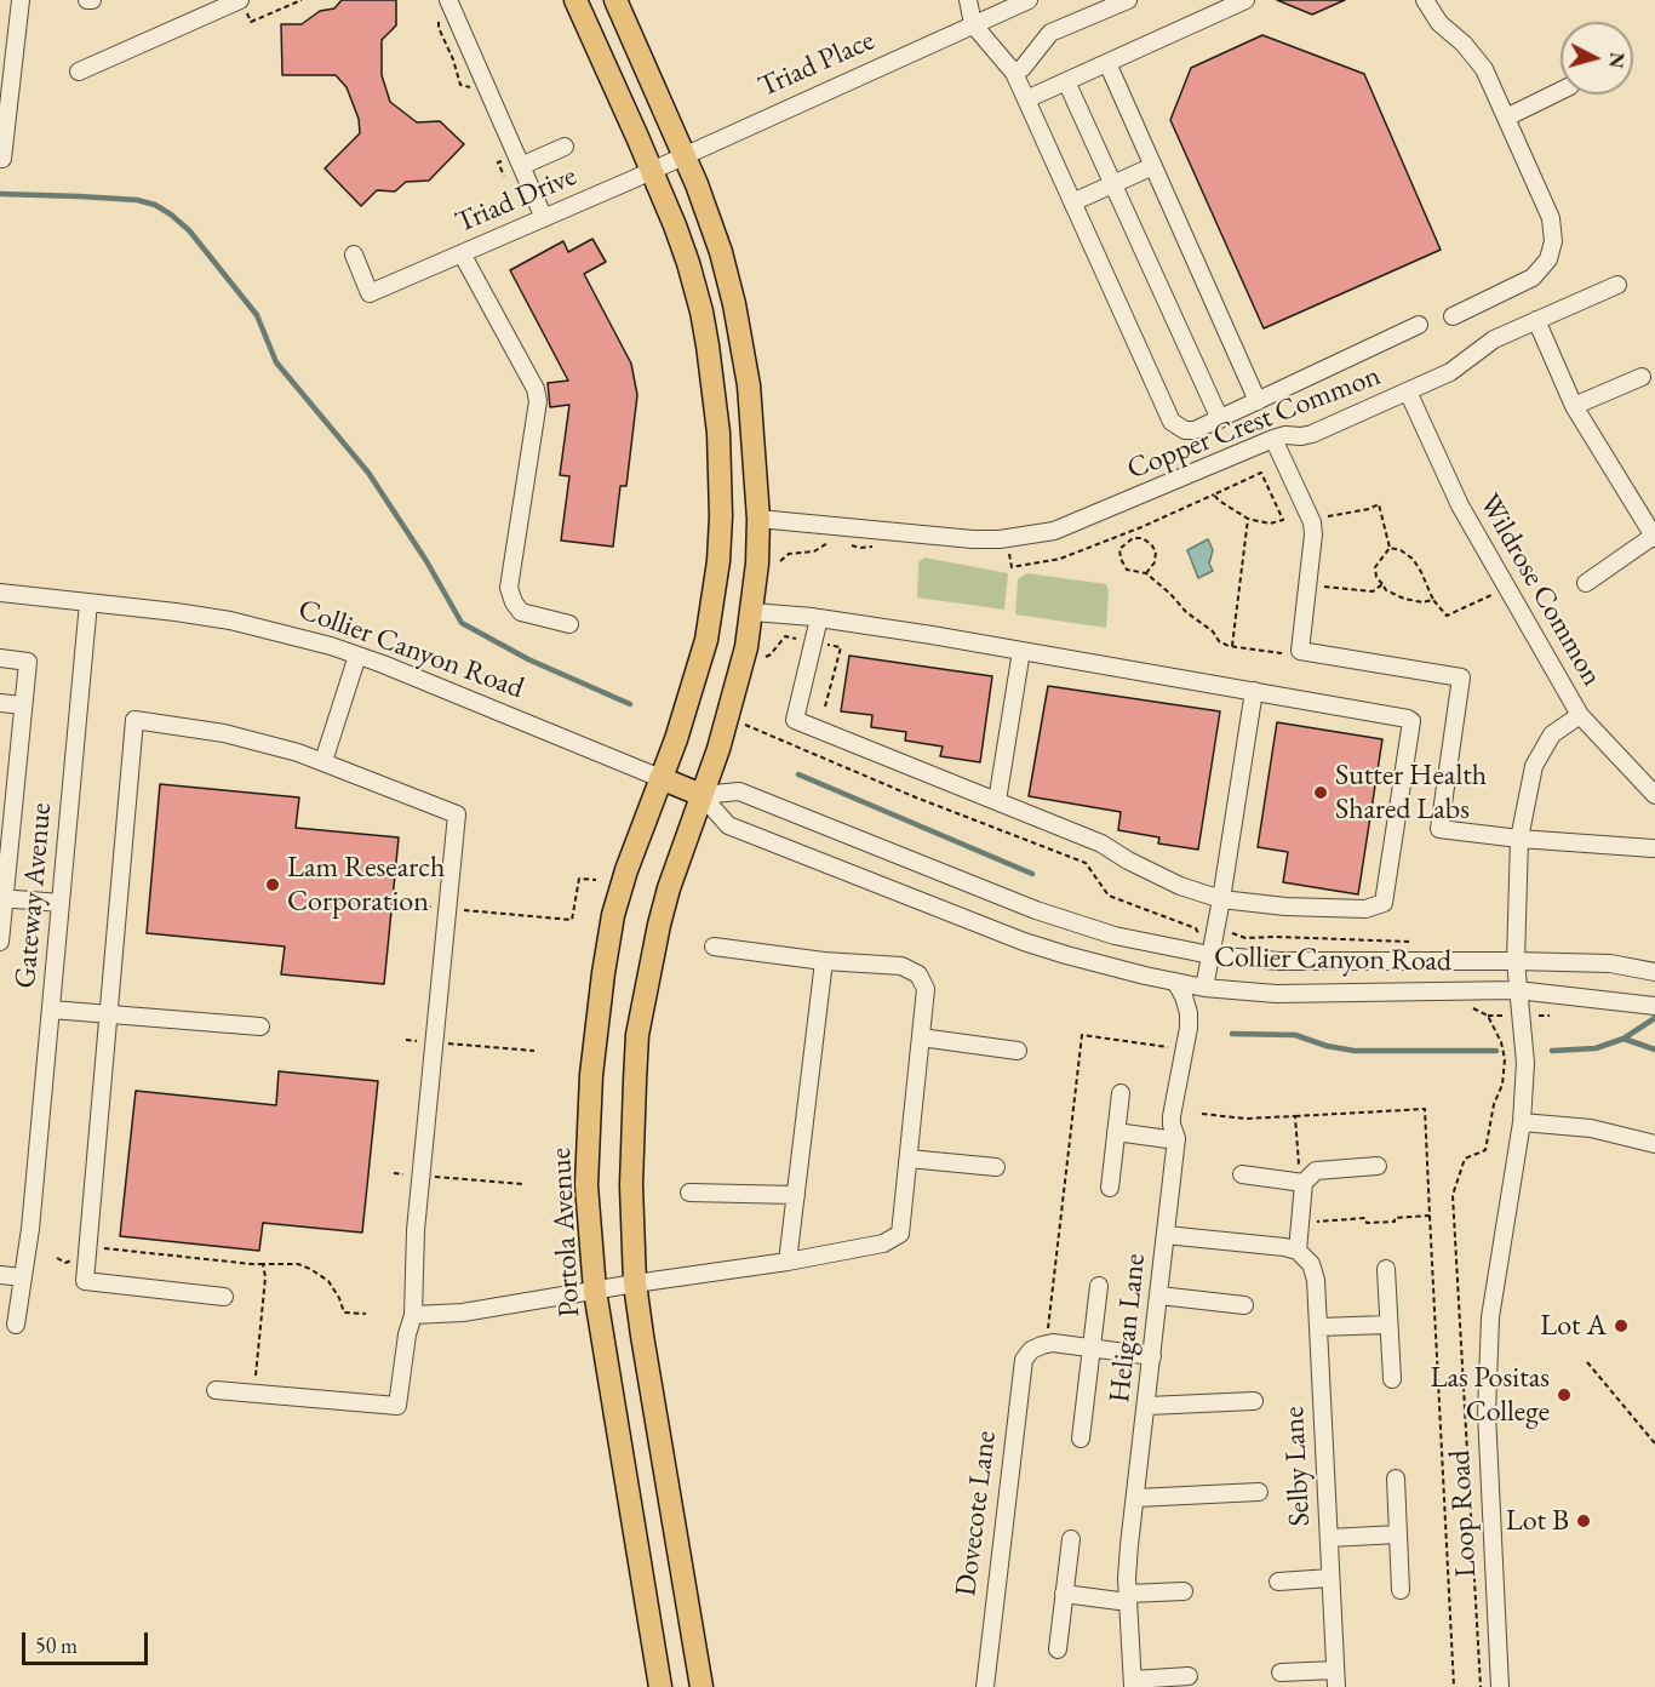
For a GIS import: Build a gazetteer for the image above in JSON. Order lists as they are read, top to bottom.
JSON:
{
  "streets": {
    "main road": ["Collier Canyon Road", "Portola Avenue"],
    "street": [
      "Triad Place",
      "Triad Drive",
      "Copper Crest Common",
      "Wildrose Common",
      "Gateway Avenue",
      "Heligan Lane",
      "Selby Lane",
      "Dovecote Lane",
      "Loop Road"
    ]
  },
  "crossings": [
    ["Triad Place", "Triad Drive"],
    ["Triad Drive", "Portola Avenue"],
    ["Copper Crest Common", "Wildrose Common"],
    ["Wildrose Common", "Loop Road"],
    ["Collier Canyon Road", "Gateway Avenue"],
    ["Collier Canyon Road", "Portola Avenue"],
    ["Collier Canyon Road", "Heligan Lane"],
    ["Collier Canyon Road", "Loop Road"]
  ],
  "places": [
    "Sutter Health Shared Labs",
    "Lam Research Corporation",
    "Lot A",
    "Las Positas College",
    "Lot B"
  ],
  "scale_bar": "50 m",
  "north": "right"
}
